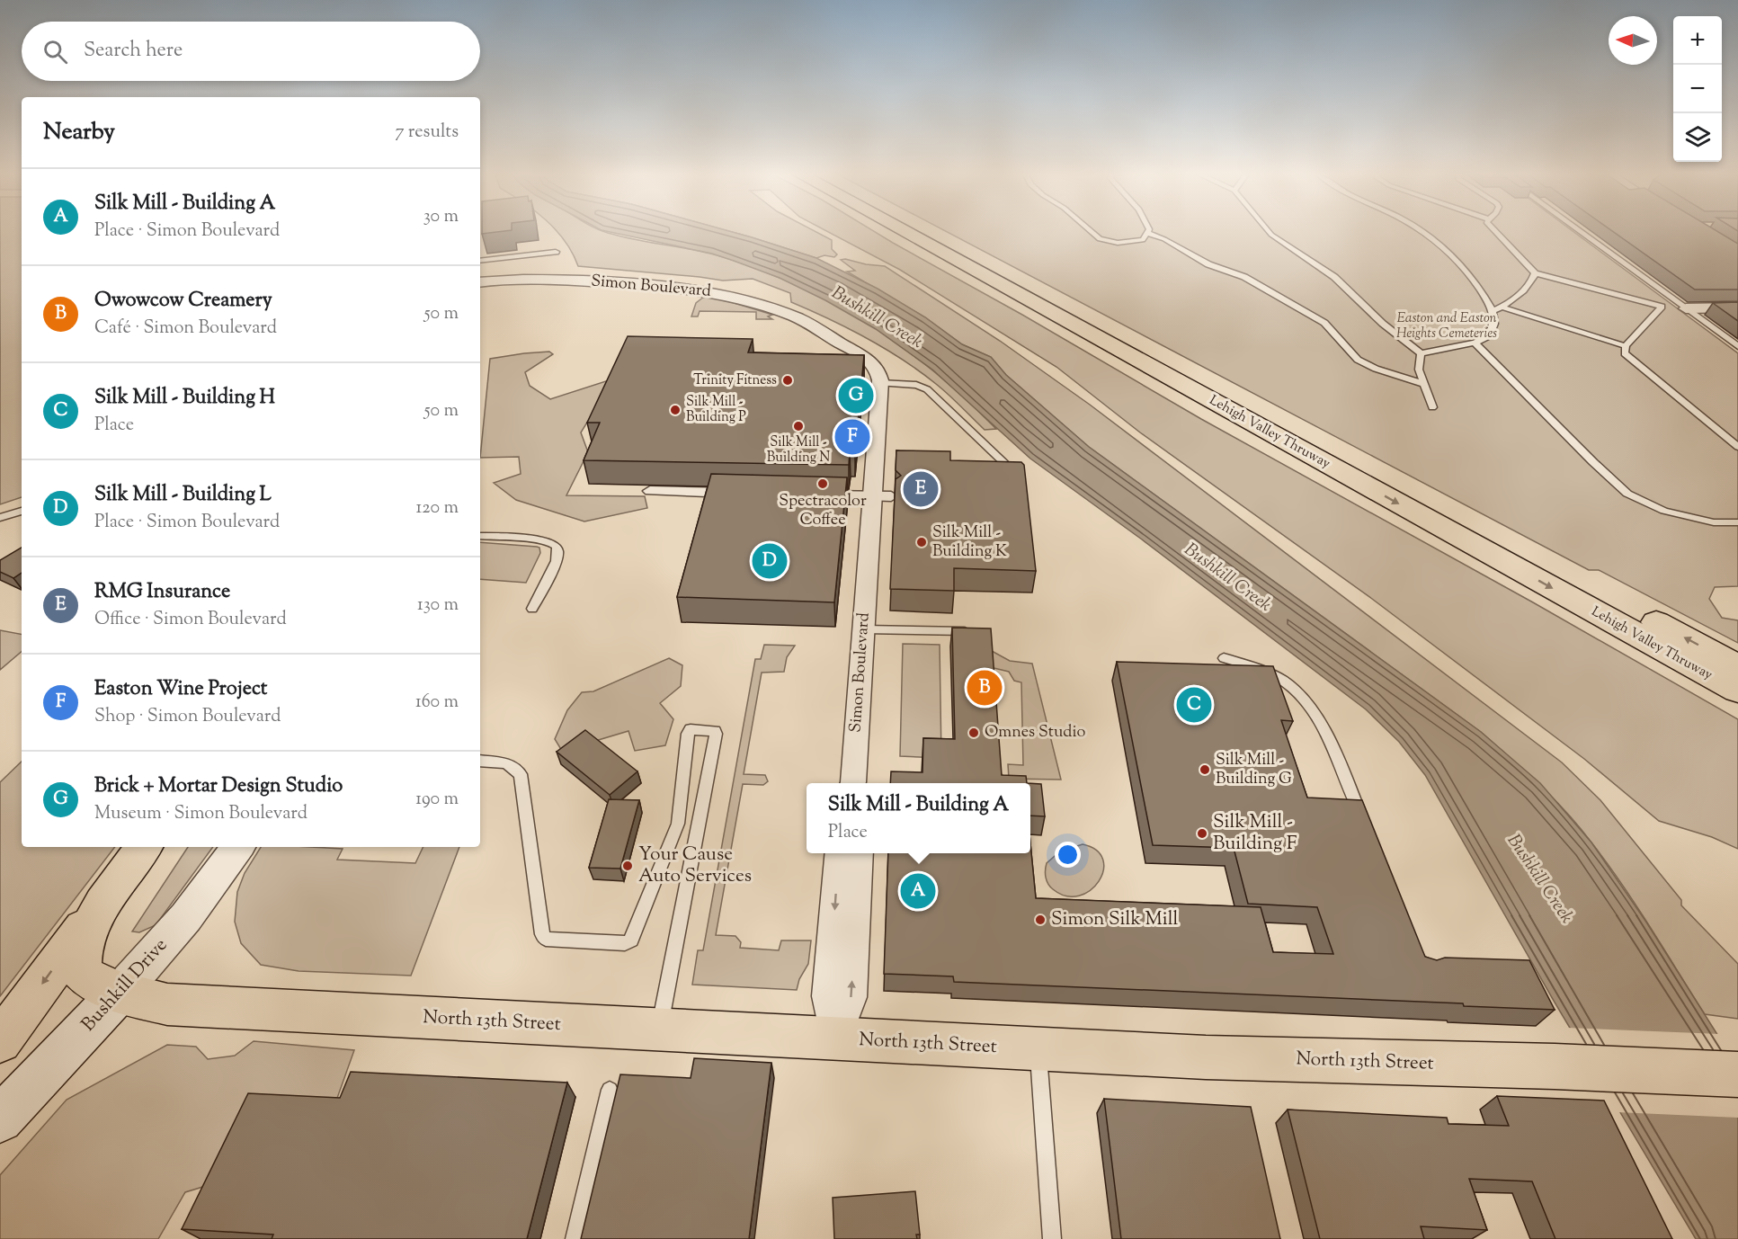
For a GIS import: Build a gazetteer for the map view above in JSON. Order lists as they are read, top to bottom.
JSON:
{
  "streets": {
    "main road": ["Lehigh Valley Thruway", "Bushkill Drive", "North 13th Street"],
    "street": ["Simon Boulevard"]
  },
  "crossings": [
    ["Bushkill Drive", "North 13th Street"]
  ],
  "water": ["Bushkill Creek"],
  "parks": ["Easton and Easton Heights Cemeteries"],
  "places": [
    "Trinity Fitness",
    "Silk Mill - Building P",
    "Silk Mill - Building N",
    "Spectracolor Coffee",
    "Silk Mill - Building K",
    "Omnes Studio",
    "Silk Mill - Building G",
    "Silk Mill - Building F",
    "Your Cause Auto Services",
    "Simon Silk Mill"
  ],
  "north": "left",
  "page": {
    "map_buttons": ["+", "−"],
    "search": "Search here",
    "heading": ["Nearby", "7 results"],
    "list": [
      {
        "mark": "A",
        "name": "Silk Mill - Building A",
        "note": "Place · Simon Boulevard",
        "value": "30 m"
      },
      {
        "mark": "B",
        "name": "Owowcow Creamery",
        "note": "Café · Simon Boulevard",
        "value": "50 m"
      },
      {
        "mark": "C",
        "name": "Silk Mill - Building H",
        "note": "Place",
        "value": "50 m"
      },
      {
        "mark": "D",
        "name": "Silk Mill - Building L",
        "note": "Place · Simon Boulevard",
        "value": "120 m"
      },
      {
        "mark": "E",
        "name": "RMG Insurance",
        "note": "Office · Simon Boulevard",
        "value": "130 m"
      },
      {
        "mark": "F",
        "name": "Easton Wine Project",
        "note": "Shop · Simon Boulevard",
        "value": "160 m"
      },
      {
        "mark": "G",
        "name": "Brick + Mortar Design Studio",
        "note": "Museum · Simon Boulevard",
        "value": "190 m"
      }
    ],
    "pins": [
      "G",
      "F",
      "E",
      "D",
      "B",
      "C",
      "A"
    ],
    "popup": ["Silk Mill - Building A", "Place"]
  }
}
